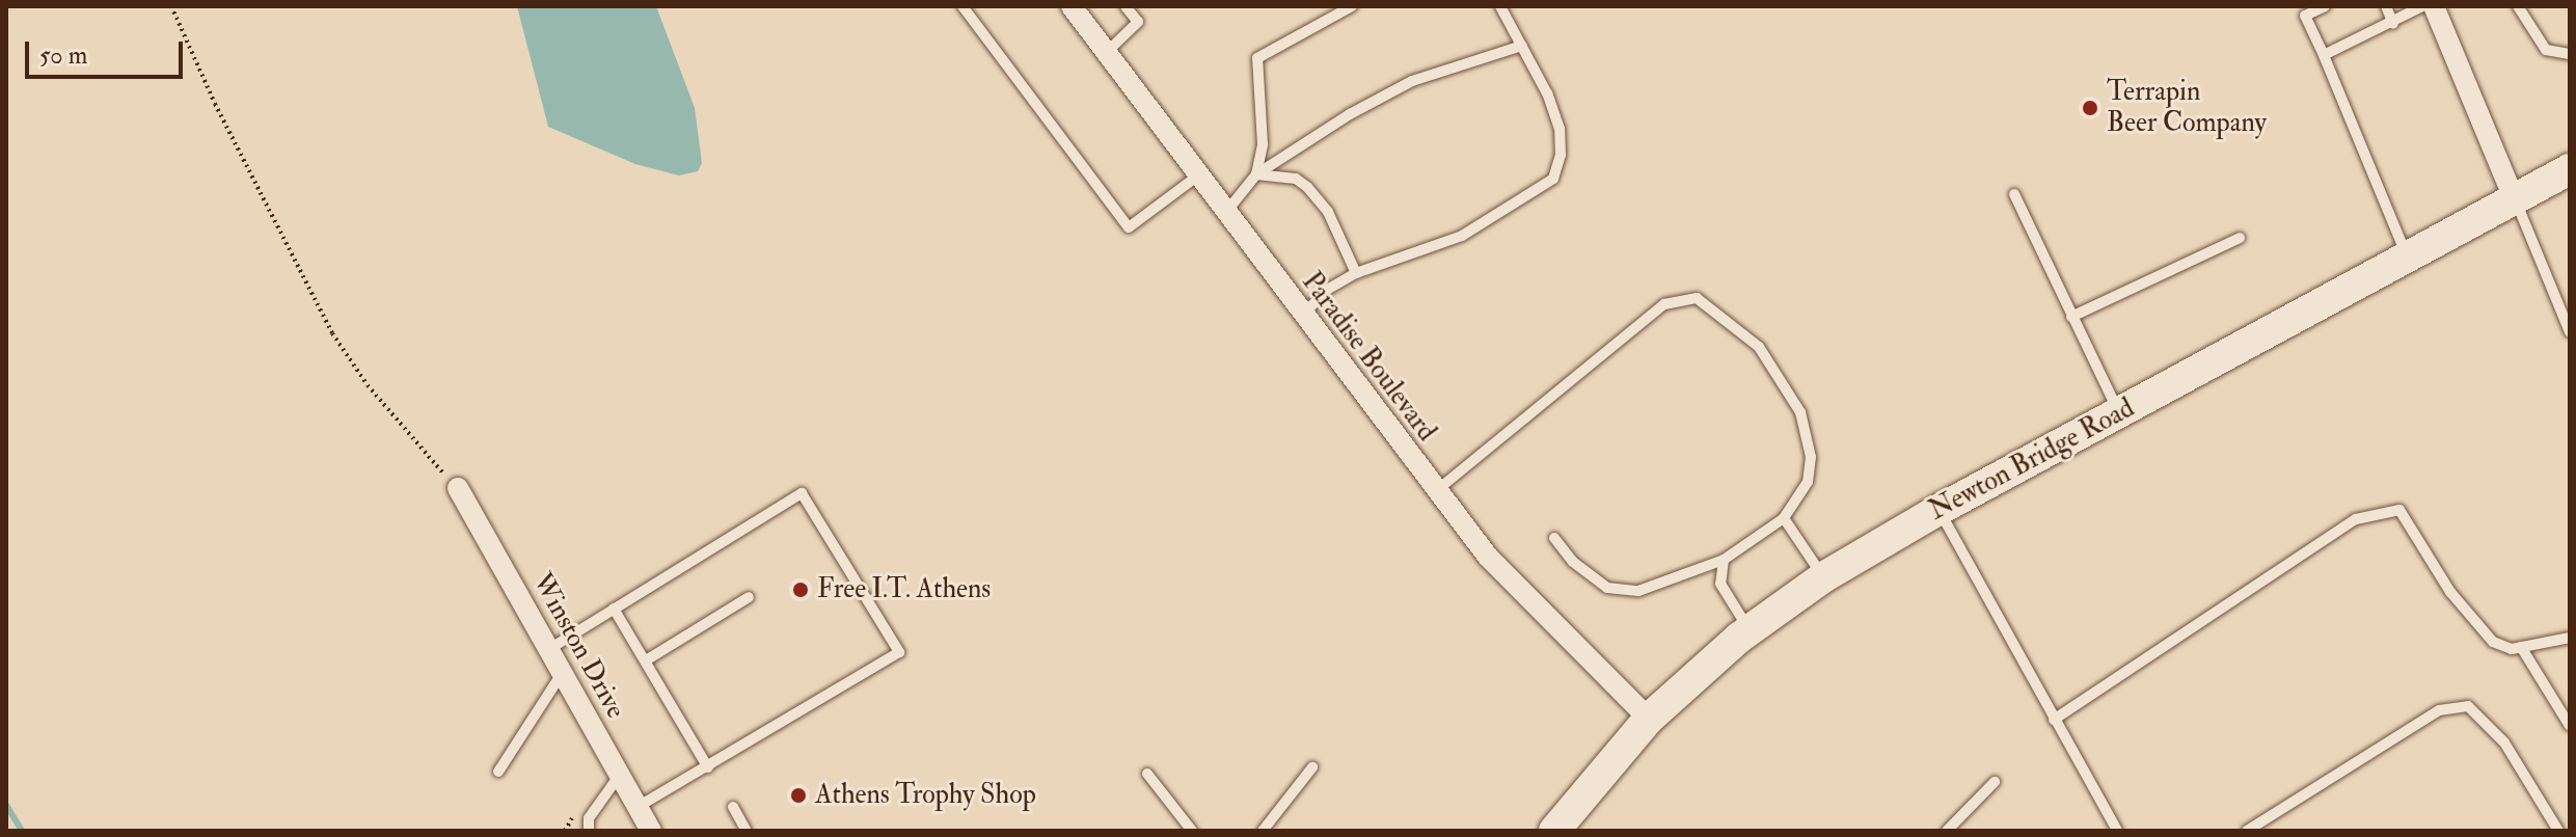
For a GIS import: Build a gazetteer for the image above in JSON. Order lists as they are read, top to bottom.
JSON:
{
  "streets": {
    "main road": ["Newton Bridge Road"],
    "street": ["Paradise Boulevard", "Winston Drive"]
  },
  "crossings": [
    ["Paradise Boulevard", "Newton Bridge Road"]
  ],
  "places": ["Terrapin Beer Company", "Free I.T. Athens", "Athens Trophy Shop"],
  "scale_bar": "50 m"
}
